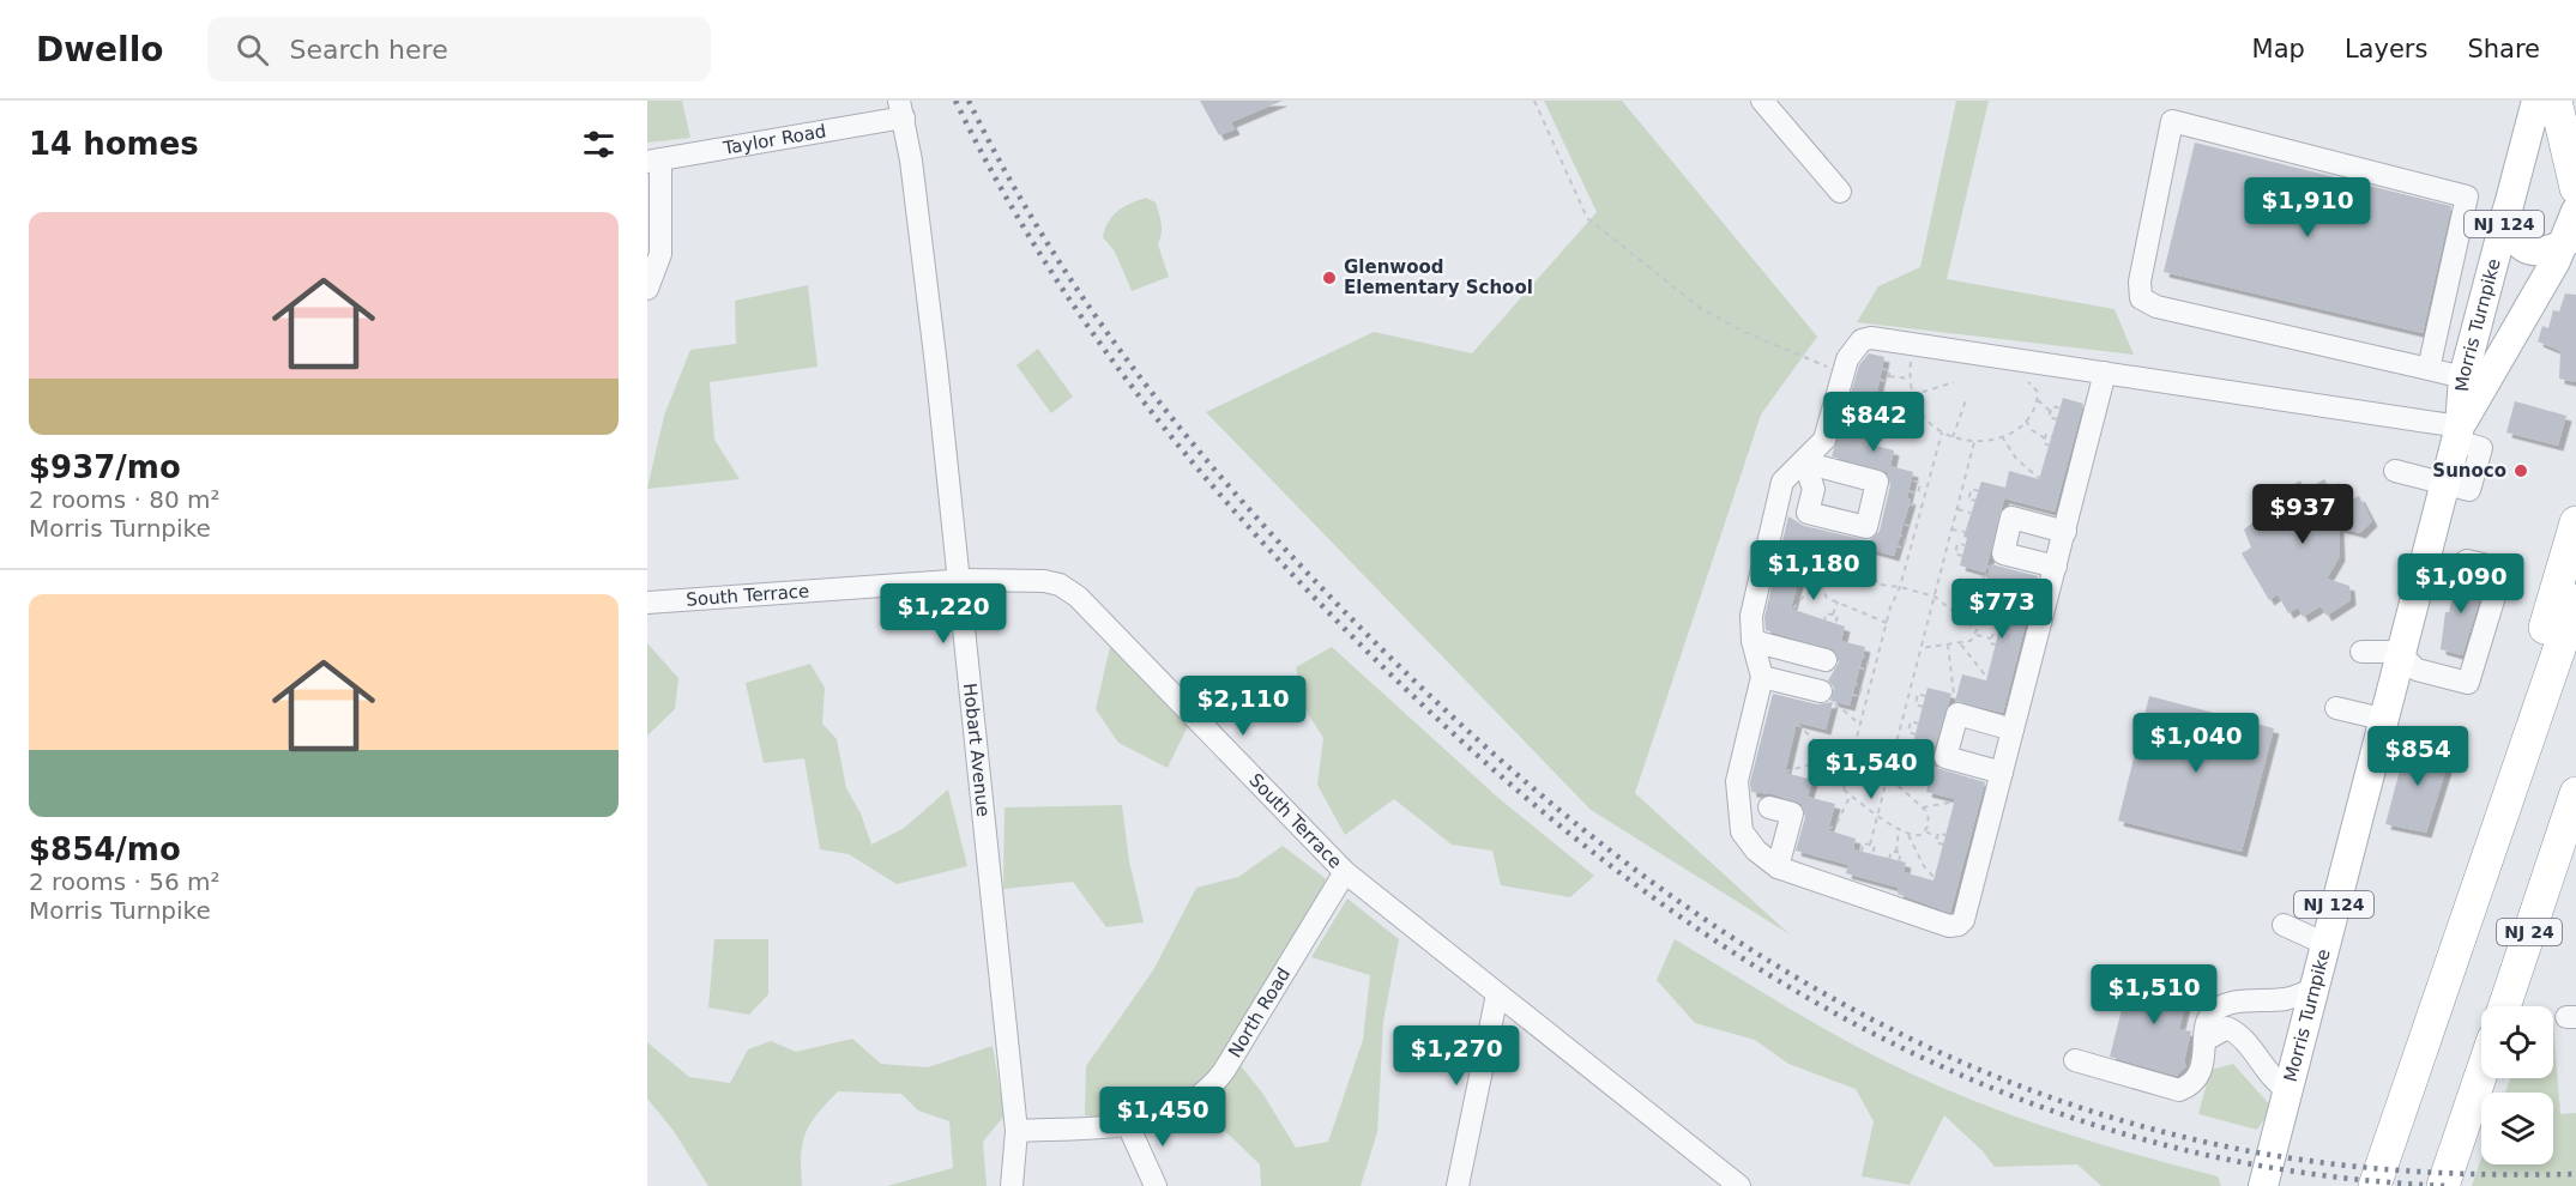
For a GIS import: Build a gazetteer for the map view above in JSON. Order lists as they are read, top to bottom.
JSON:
{
  "streets": {
    "highway": ["NJ 24"],
    "main road": ["NJ 124", "Morris Turnpike"],
    "street": [
      "Taylor Road",
      "South Terrace",
      "Hobart Avenue",
      "North Road"
    ]
  },
  "crossings": [
    ["Taylor Road", "Hobart Avenue"],
    ["South Terrace", "Hobart Avenue"],
    ["South Terrace", "North Road"],
    ["Hobart Avenue", "North Road"]
  ],
  "places": ["Glenwood Elementary School", "Sunoco"],
  "page": {
    "header": "Dwello",
    "search": "Search here",
    "nav": ["Map", "Layers", "Share"],
    "heading": "14 homes",
    "price": [
      "$1,910",
      "$842",
      "$937",
      "$1,180",
      "$1,090",
      "$773",
      "$1,220",
      "$2,110",
      "$1,040",
      "$854",
      "$1,540",
      "$1,510",
      "$1,270",
      "$1,450"
    ],
    "list": [
      {
        "name": "$937/mo",
        "note": "2 rooms · 80 m² · Morris Turnpike"
      },
      {
        "name": "$854/mo",
        "note": "2 rooms · 56 m² · Morris Turnpike"
      }
    ]
  }
}
